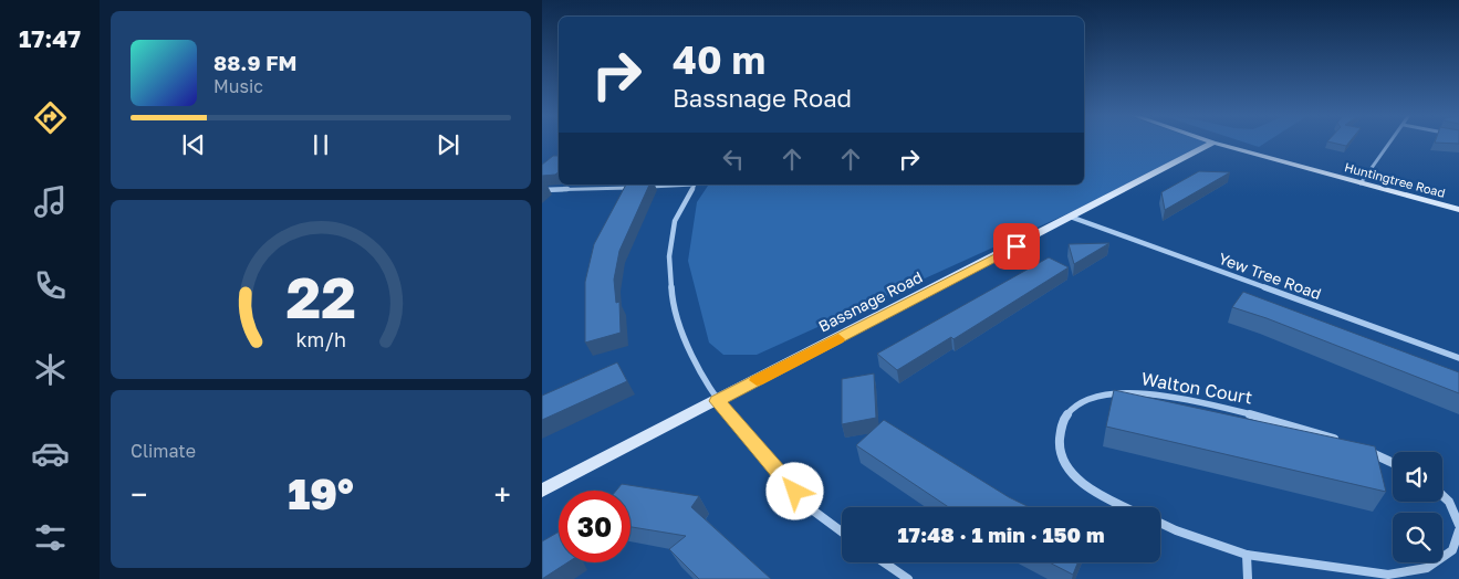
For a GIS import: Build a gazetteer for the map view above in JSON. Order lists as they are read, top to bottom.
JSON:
{
  "streets": {
    "street": [
      "Huntingtree Road",
      "Yew Tree Road",
      "Bassnage Road",
      "Walton Court"
    ]
  },
  "crossings": [
    ["Huntingtree Road", "Bassnage Road"],
    ["Yew Tree Road", "Bassnage Road"]
  ],
  "page": {
    "tabs": "17:47",
    "turn": ["40 m", "Bassnage Road"],
    "song": ["88.9 FM", "Music"],
    "tile": "Climate",
    "heat": ["−", "19°", "+"],
    "limit": "30",
    "trip": "17:48 · 1 min · 150 m",
    "gauge": ["22", "km/h"]
  }
}
